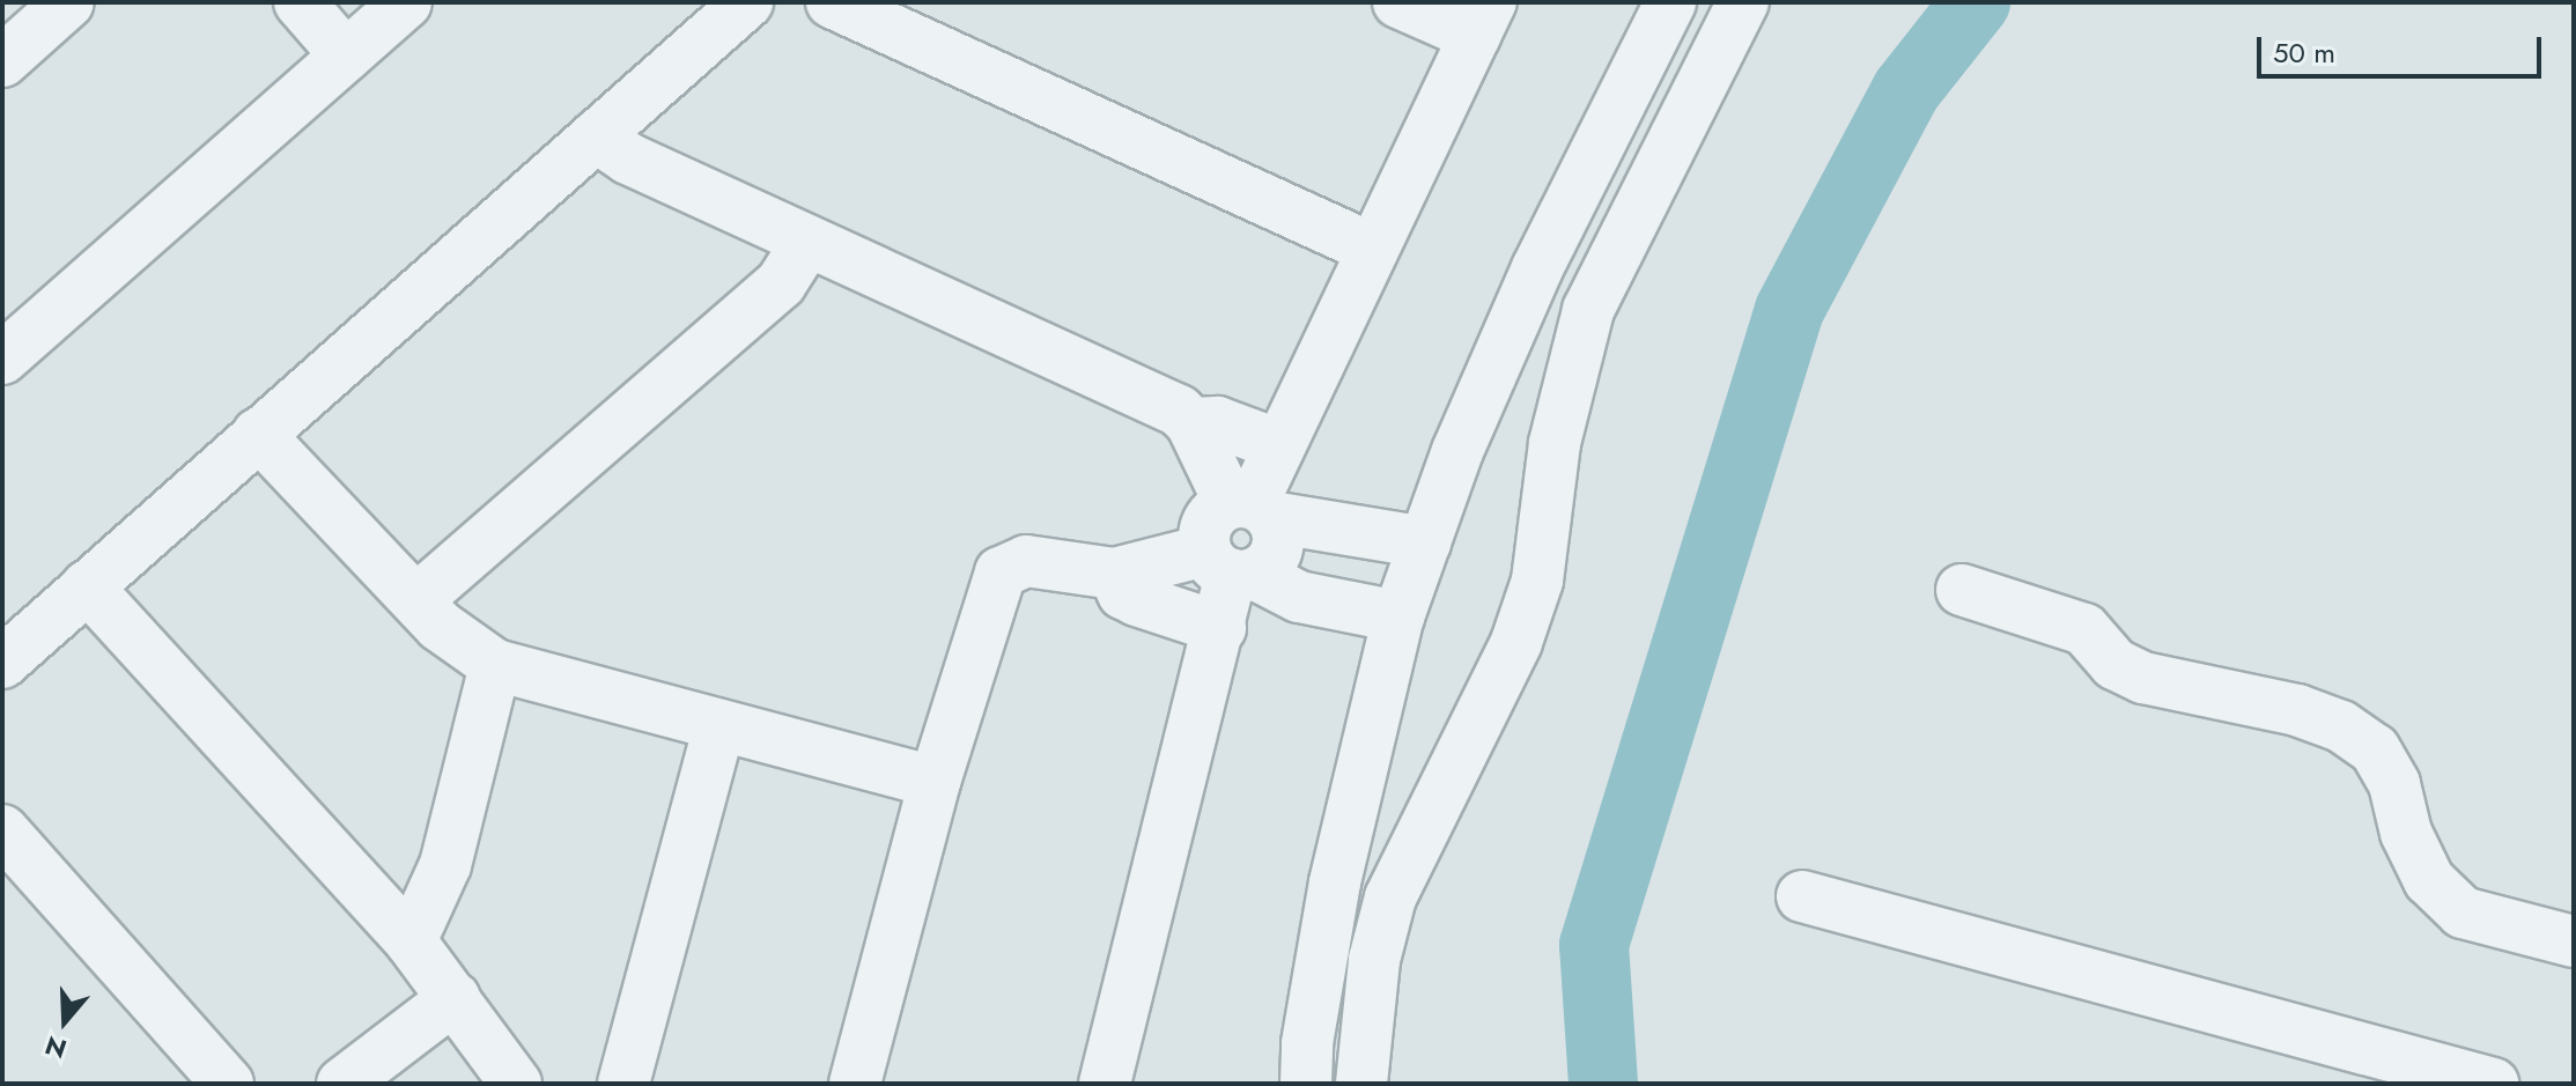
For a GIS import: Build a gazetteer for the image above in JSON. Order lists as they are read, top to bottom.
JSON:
{
  "scale_bar": "50 m",
  "north": "bottom"
}
